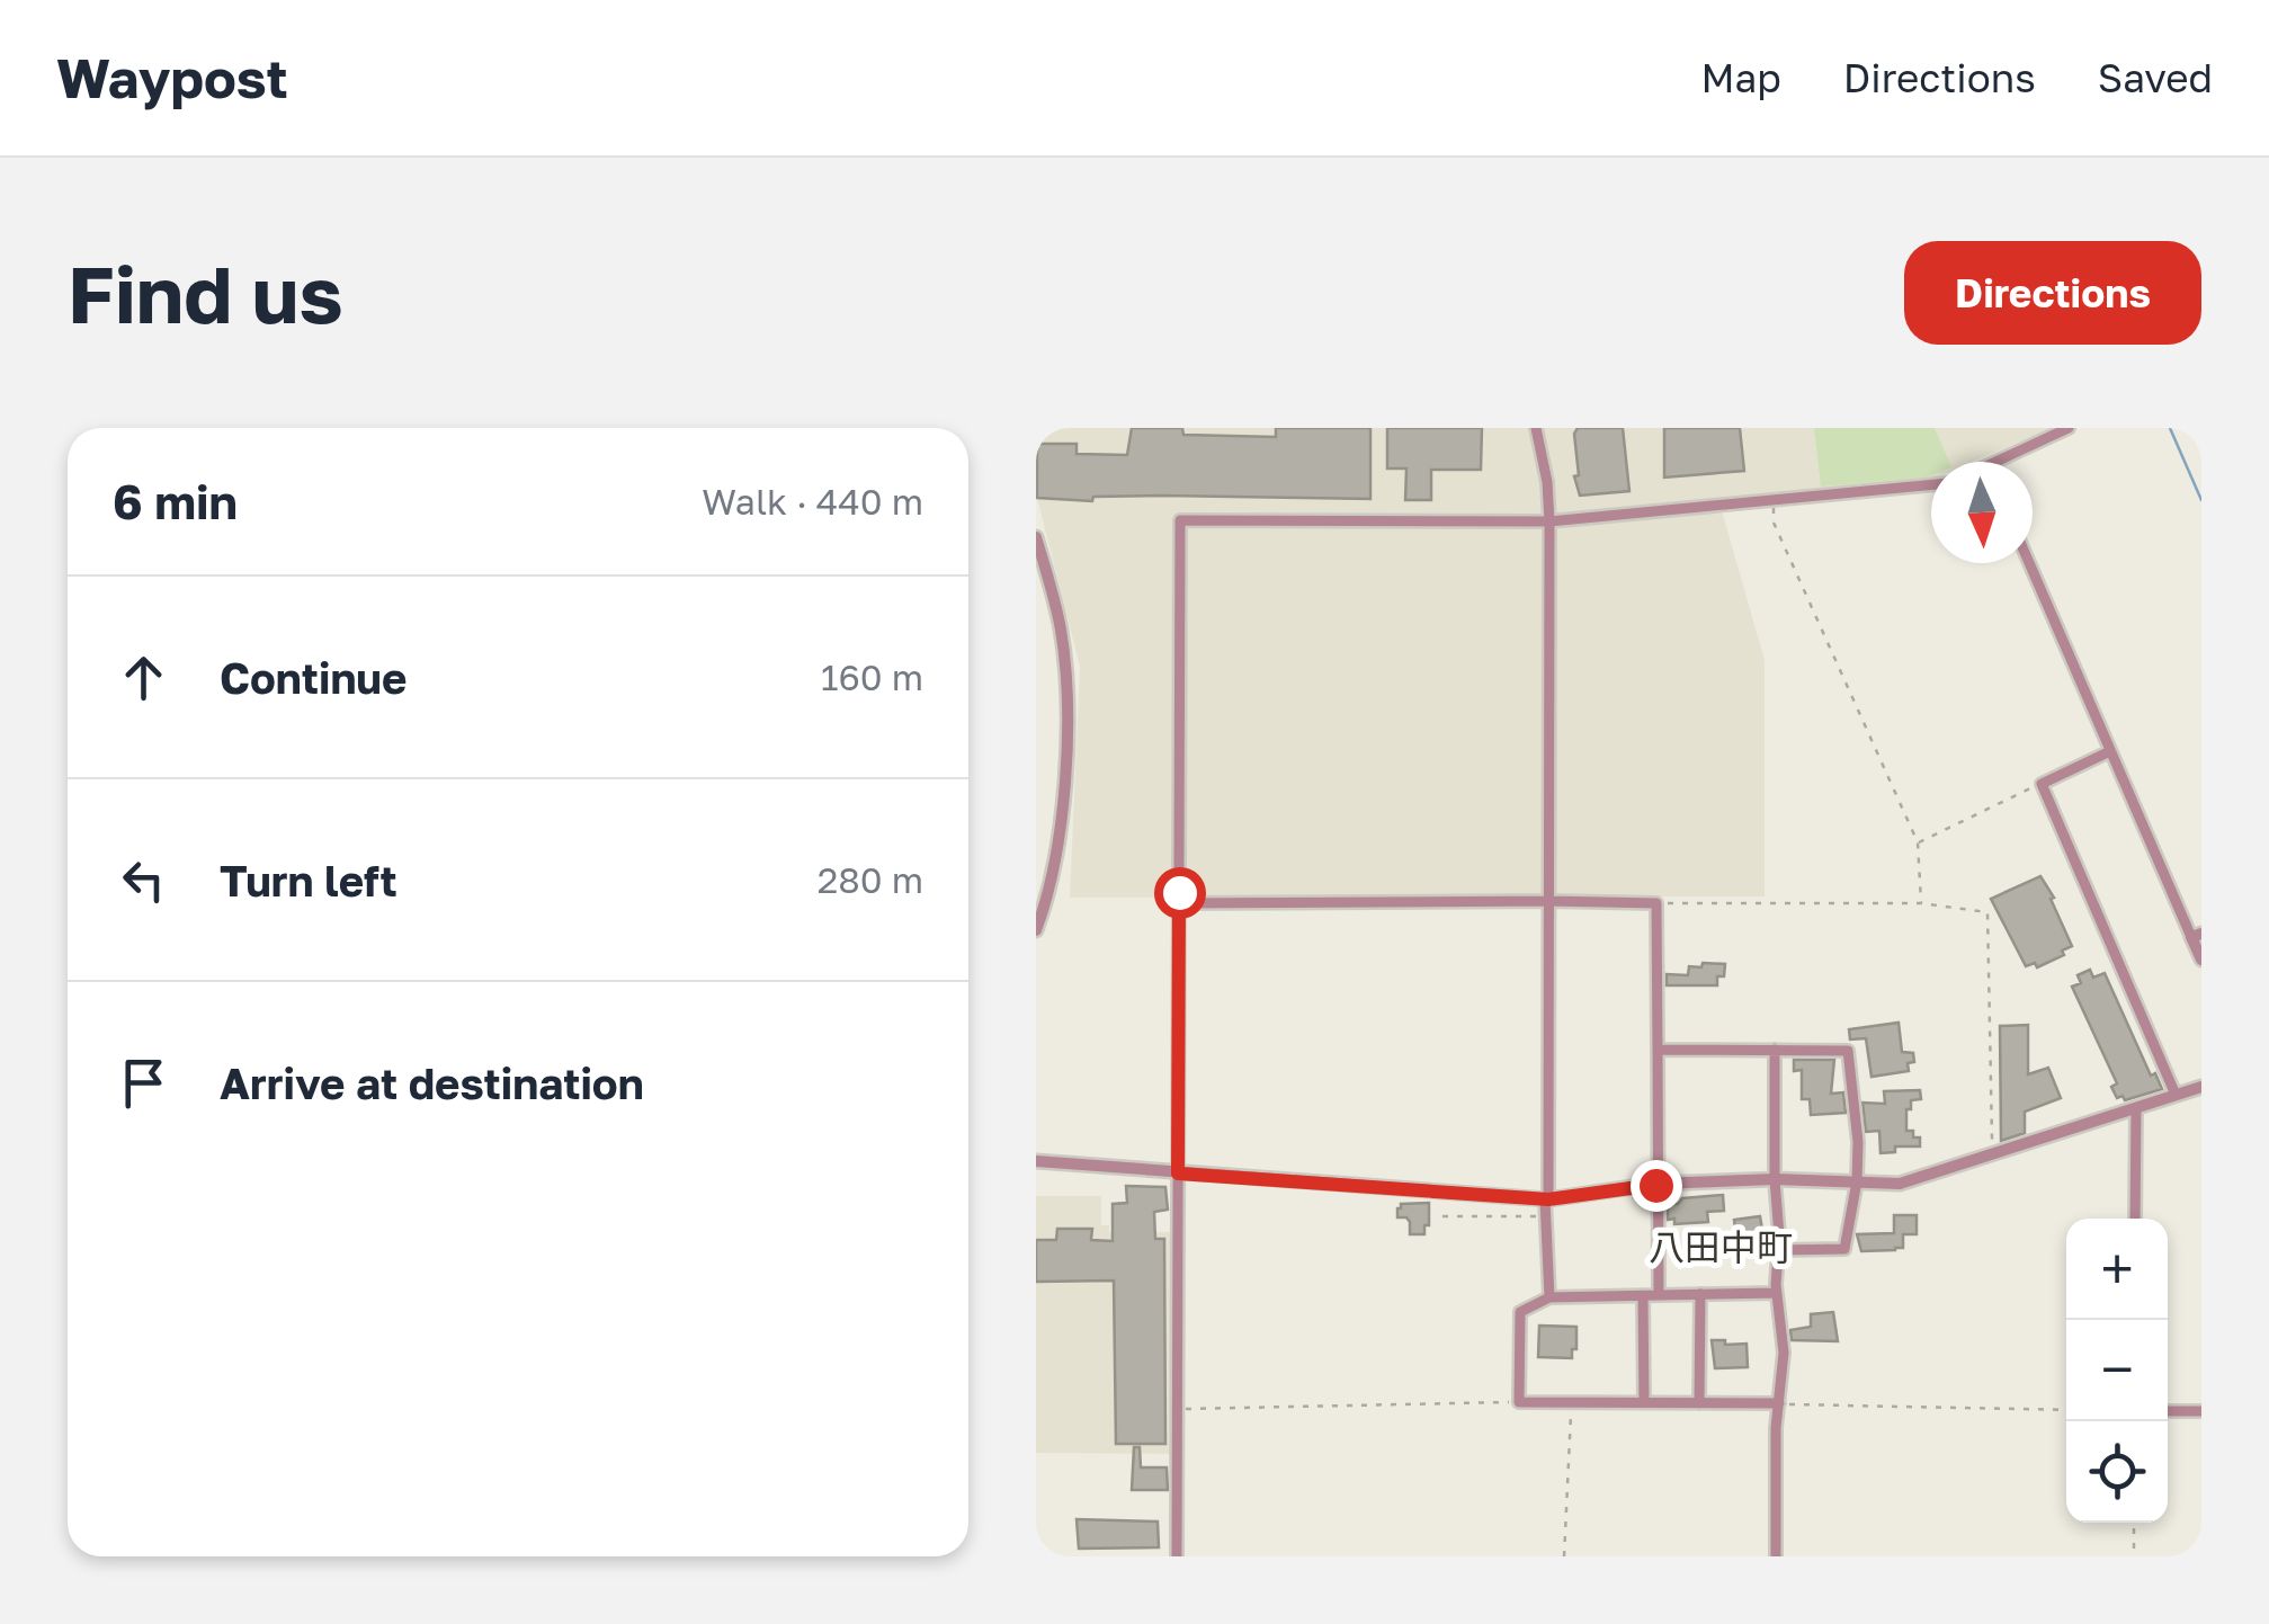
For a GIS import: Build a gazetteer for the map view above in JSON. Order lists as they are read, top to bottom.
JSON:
{
  "districts": ["八田中町"],
  "north": "bottom",
  "page": {
    "header": "Waypost",
    "nav": ["Map", "Directions", "Saved"],
    "buttons": "Directions",
    "title": "Find us",
    "heading": ["6 min", "Walk · 440 m"],
    "list": [
      ["Continue", "160 m"],
      ["Turn left", "280 m"],
      "Arrive at destination"
    ],
    "map_buttons": ["+", "−"]
  }
}
